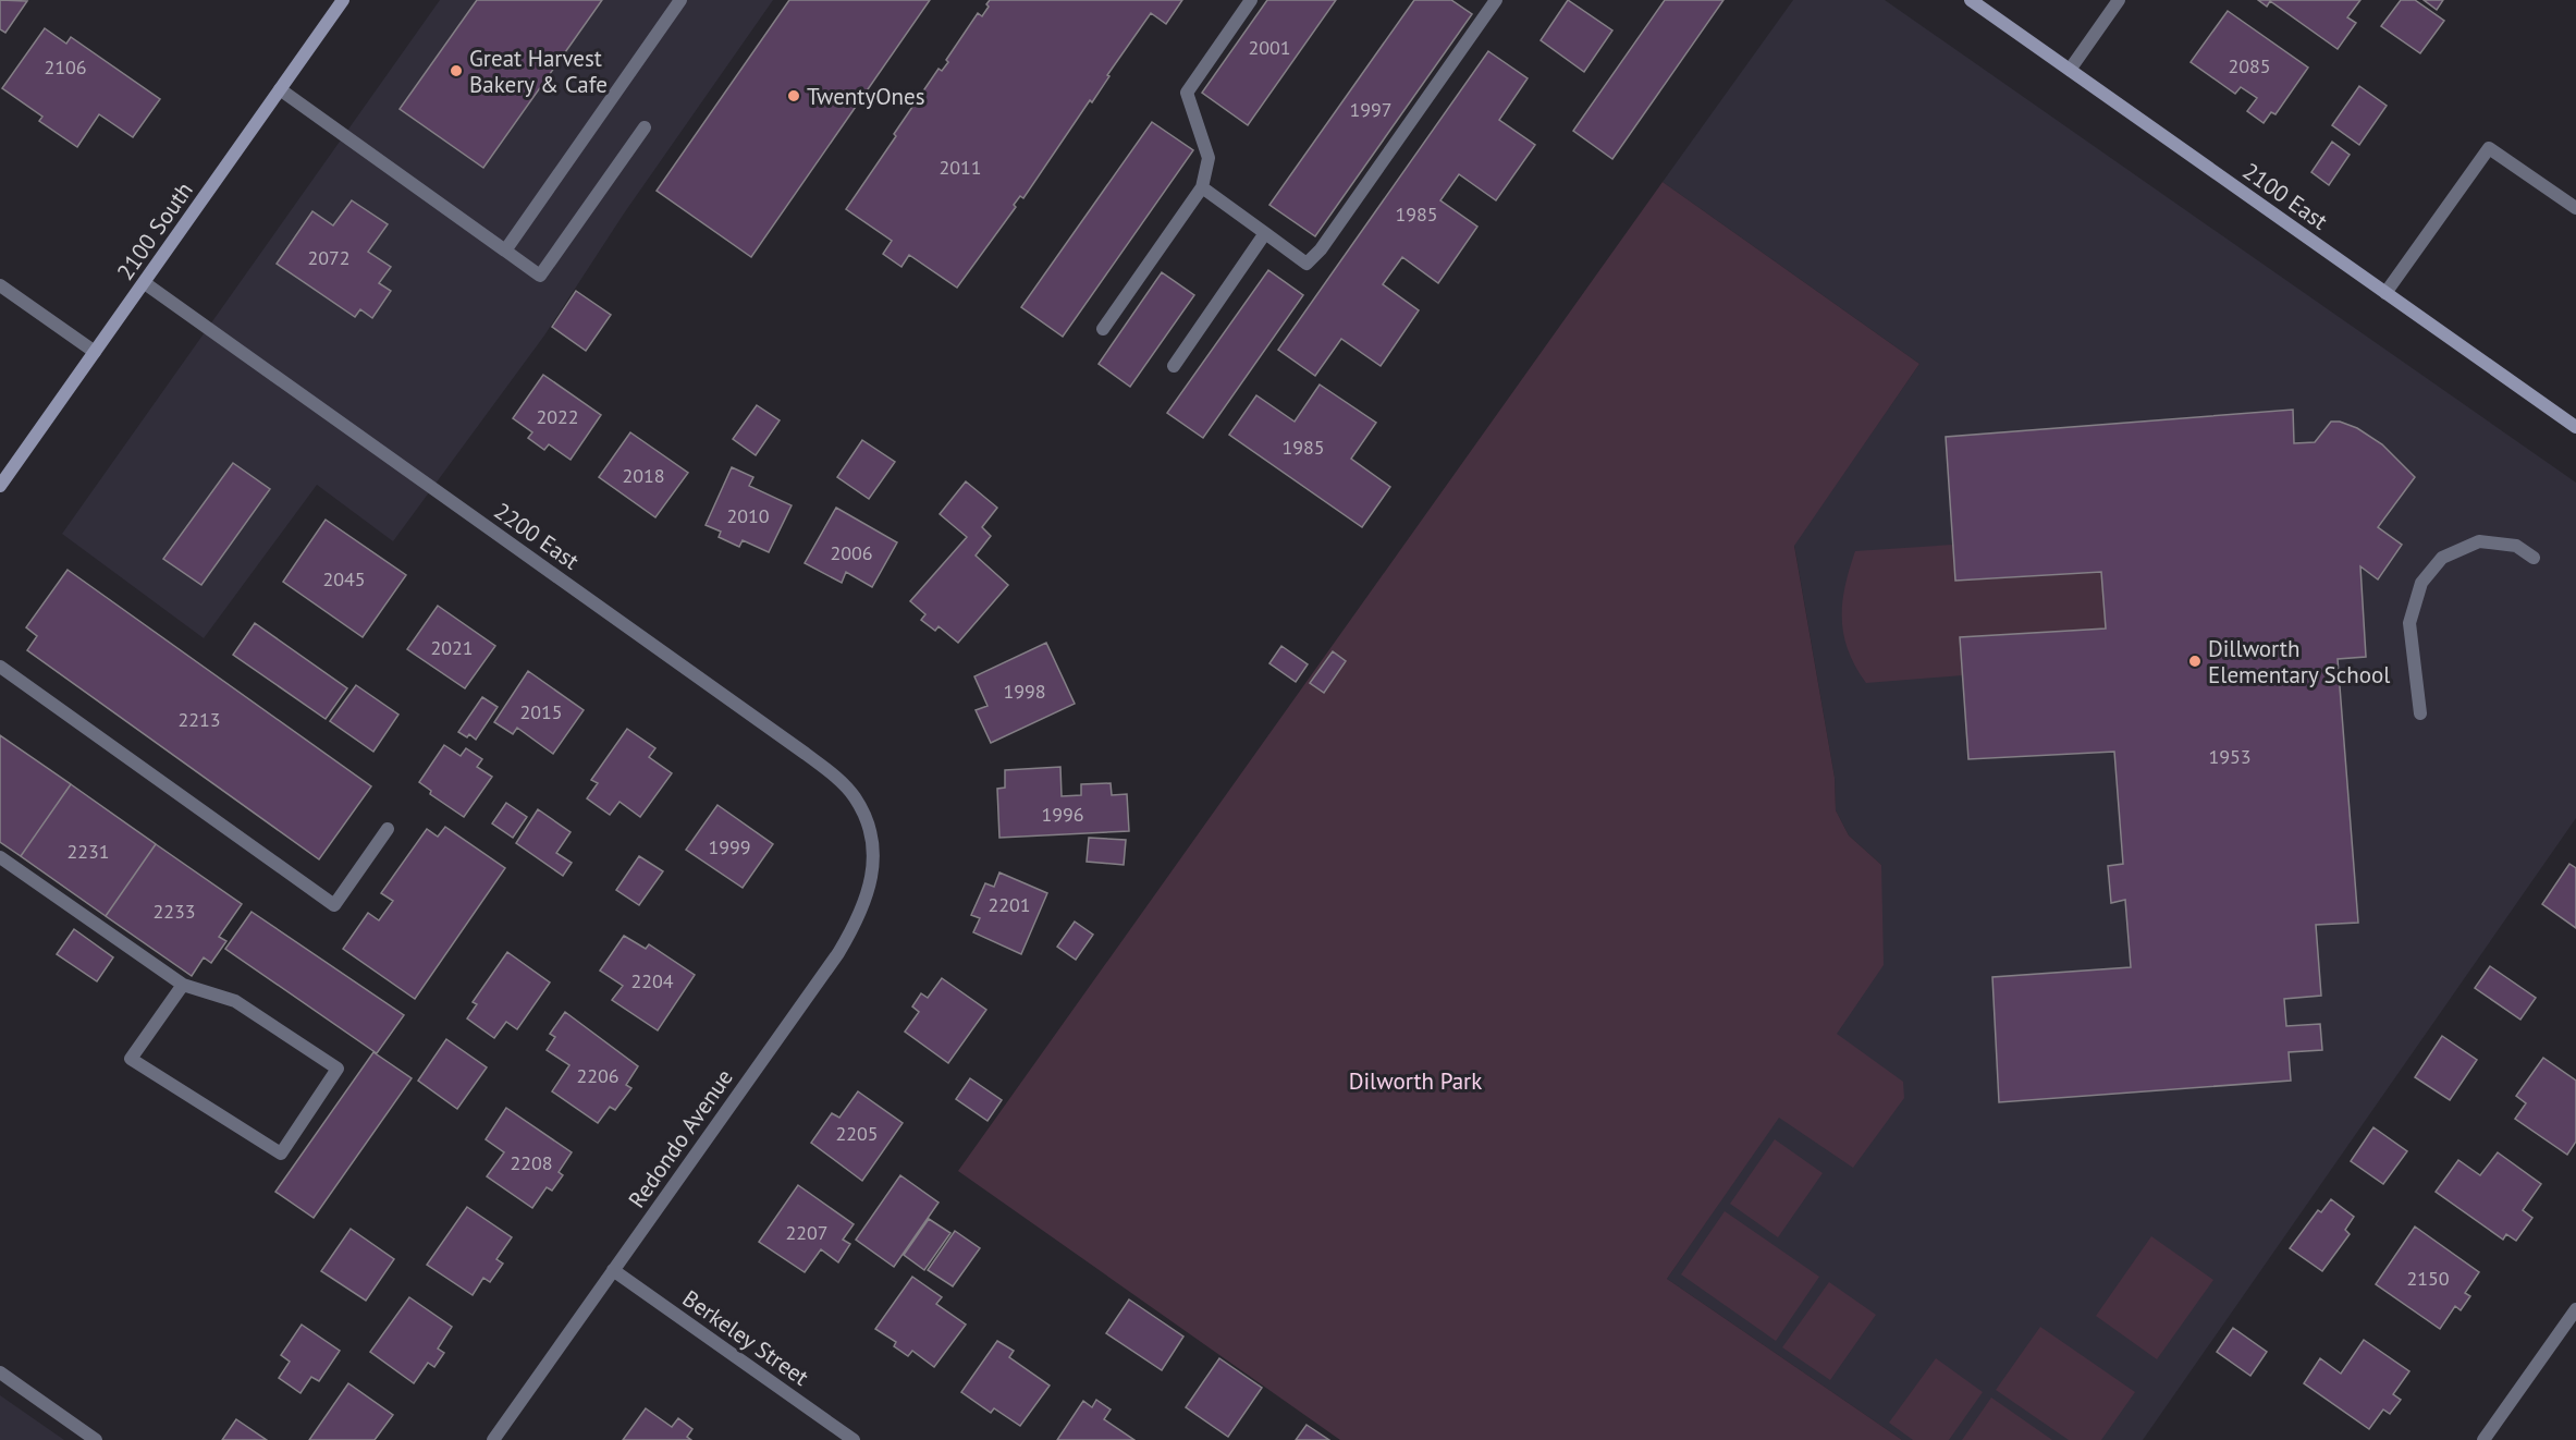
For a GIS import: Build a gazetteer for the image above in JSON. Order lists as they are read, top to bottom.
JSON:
{
  "streets": {
    "street": [
      "2100 East",
      "2100 South",
      "2200 East",
      "Redondo Avenue",
      "Berkeley Street"
    ]
  },
  "crossings": [
    ["2100 South", "2200 East"],
    ["2200 East", "Redondo Avenue"],
    ["Redondo Avenue", "Berkeley Street"]
  ],
  "parks": ["Dilworth Park"],
  "places": ["Great Harvest Bakery & Cafe", "TwentyOnes", "Dillworth Elementary School"],
  "house_numbers": [
    "2001",
    "2085",
    "2106",
    "1997",
    "2011",
    "1985",
    "2072",
    "2022",
    "1985",
    "2018",
    "2010",
    "2006",
    "2045",
    "2021",
    "1998",
    "2015",
    "2213",
    "1953",
    "1996",
    "1999",
    "2231",
    "2201",
    "2233",
    "2204",
    "2206",
    "2205",
    "2208",
    "2207",
    "2150"
  ]
}
